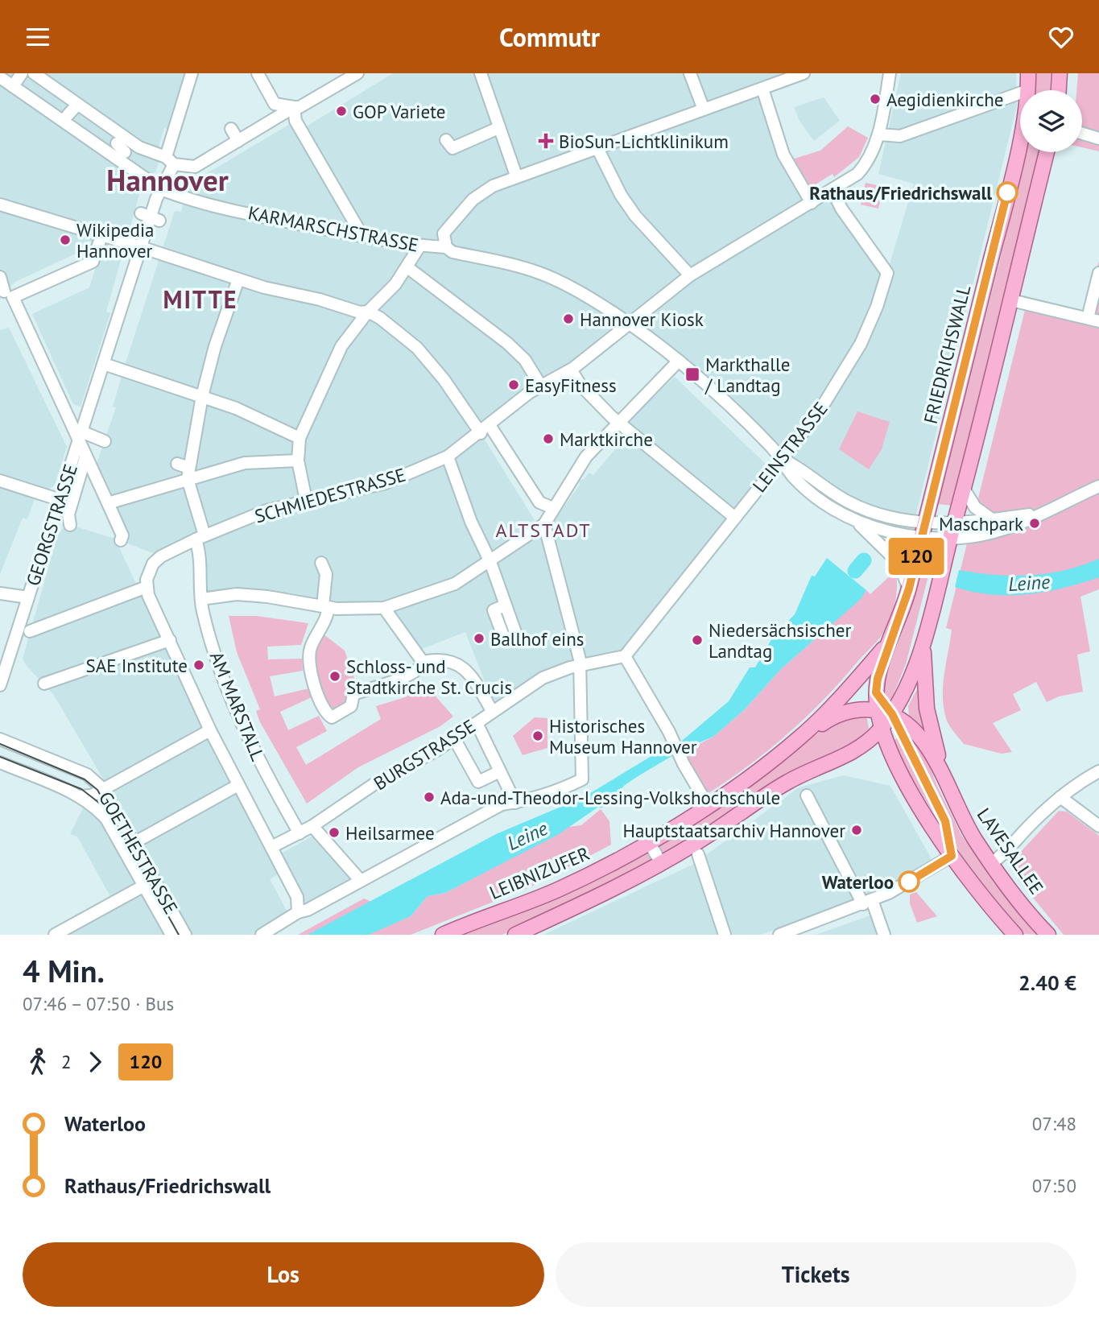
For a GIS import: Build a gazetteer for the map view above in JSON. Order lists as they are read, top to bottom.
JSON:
{
  "streets": {
    "main road": ["FRIEDRICHSWALL", "LAVESALLEE", "LEIBNIZUFER"],
    "street": [
      "KARMARSCHSTRASSE",
      "LEINSTRASSE",
      "SCHMIEDESTRASSE",
      "GEORGSTRASSE",
      "AM MARSTALL",
      "BURGSTRASSE",
      "GOETHESTRASSE"
    ]
  },
  "crossings": [
    ["KARMARSCHSTRASSE", "FRIEDRICHSWALL"],
    ["KARMARSCHSTRASSE", "LEINSTRASSE"],
    ["KARMARSCHSTRASSE", "SCHMIEDESTRASSE"],
    ["KARMARSCHSTRASSE", "GEORGSTRASSE"],
    ["LEINSTRASSE", "SCHMIEDESTRASSE"],
    ["LEINSTRASSE", "BURGSTRASSE"],
    ["SCHMIEDESTRASSE", "AM MARSTALL"],
    ["AM MARSTALL", "BURGSTRASSE"]
  ],
  "districts": ["Hannover", "MITTE", "ALTSTADT"],
  "water": ["Leine"],
  "places": {
    "other": [
      "Aegidienkirche",
      "GOP Variete",
      "Rathaus/Friedrichswall",
      "Wikipedia Hannover",
      "Hannover Kiosk",
      "EasyFitness",
      "Marktkirche",
      "Maschpark",
      "Ballhof eins",
      "Niedersächsischer Landtag",
      "SAE Institute",
      "Schloss- und Stadtkirche St. Crucis",
      "Historisches Museum Hannover",
      "Ada-und-Theodor-Lessing-Volkshochschule",
      "Hauptstaatsarchiv Hannover",
      "Heilsarmee",
      "Waterloo"
    ],
    "health": ["BioSun-Lichtklinikum"],
    "transit": ["Markthalle / Landtag"]
  },
  "lines": ["bus line 120"],
  "page": {
    "header": "Commutr",
    "on_map": "120",
    "heading": ["4 Min.", "07:46 – 07:50 · Bus", "2.40 €"],
    "legs": ["2", "120"],
    "list": [
      {
        "name": "Waterloo",
        "value": "07:48"
      },
      {
        "name": "Rathaus/Friedrichswall",
        "value": "07:50"
      }
    ],
    "buttons": ["Los", "Tickets"]
  }
}
